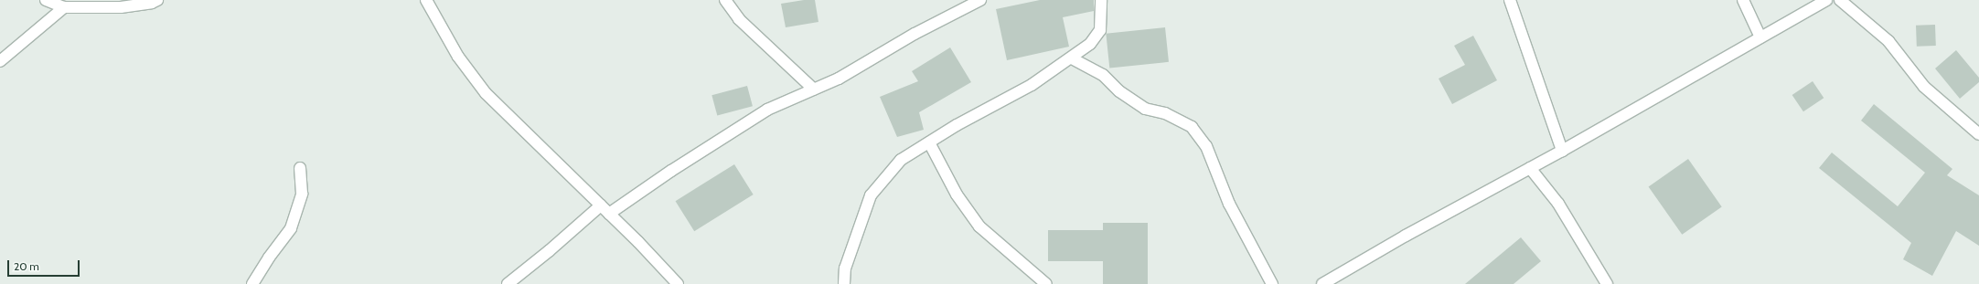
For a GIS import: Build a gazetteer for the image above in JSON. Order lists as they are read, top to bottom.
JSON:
{
  "scale_bar": "20 m"
}
